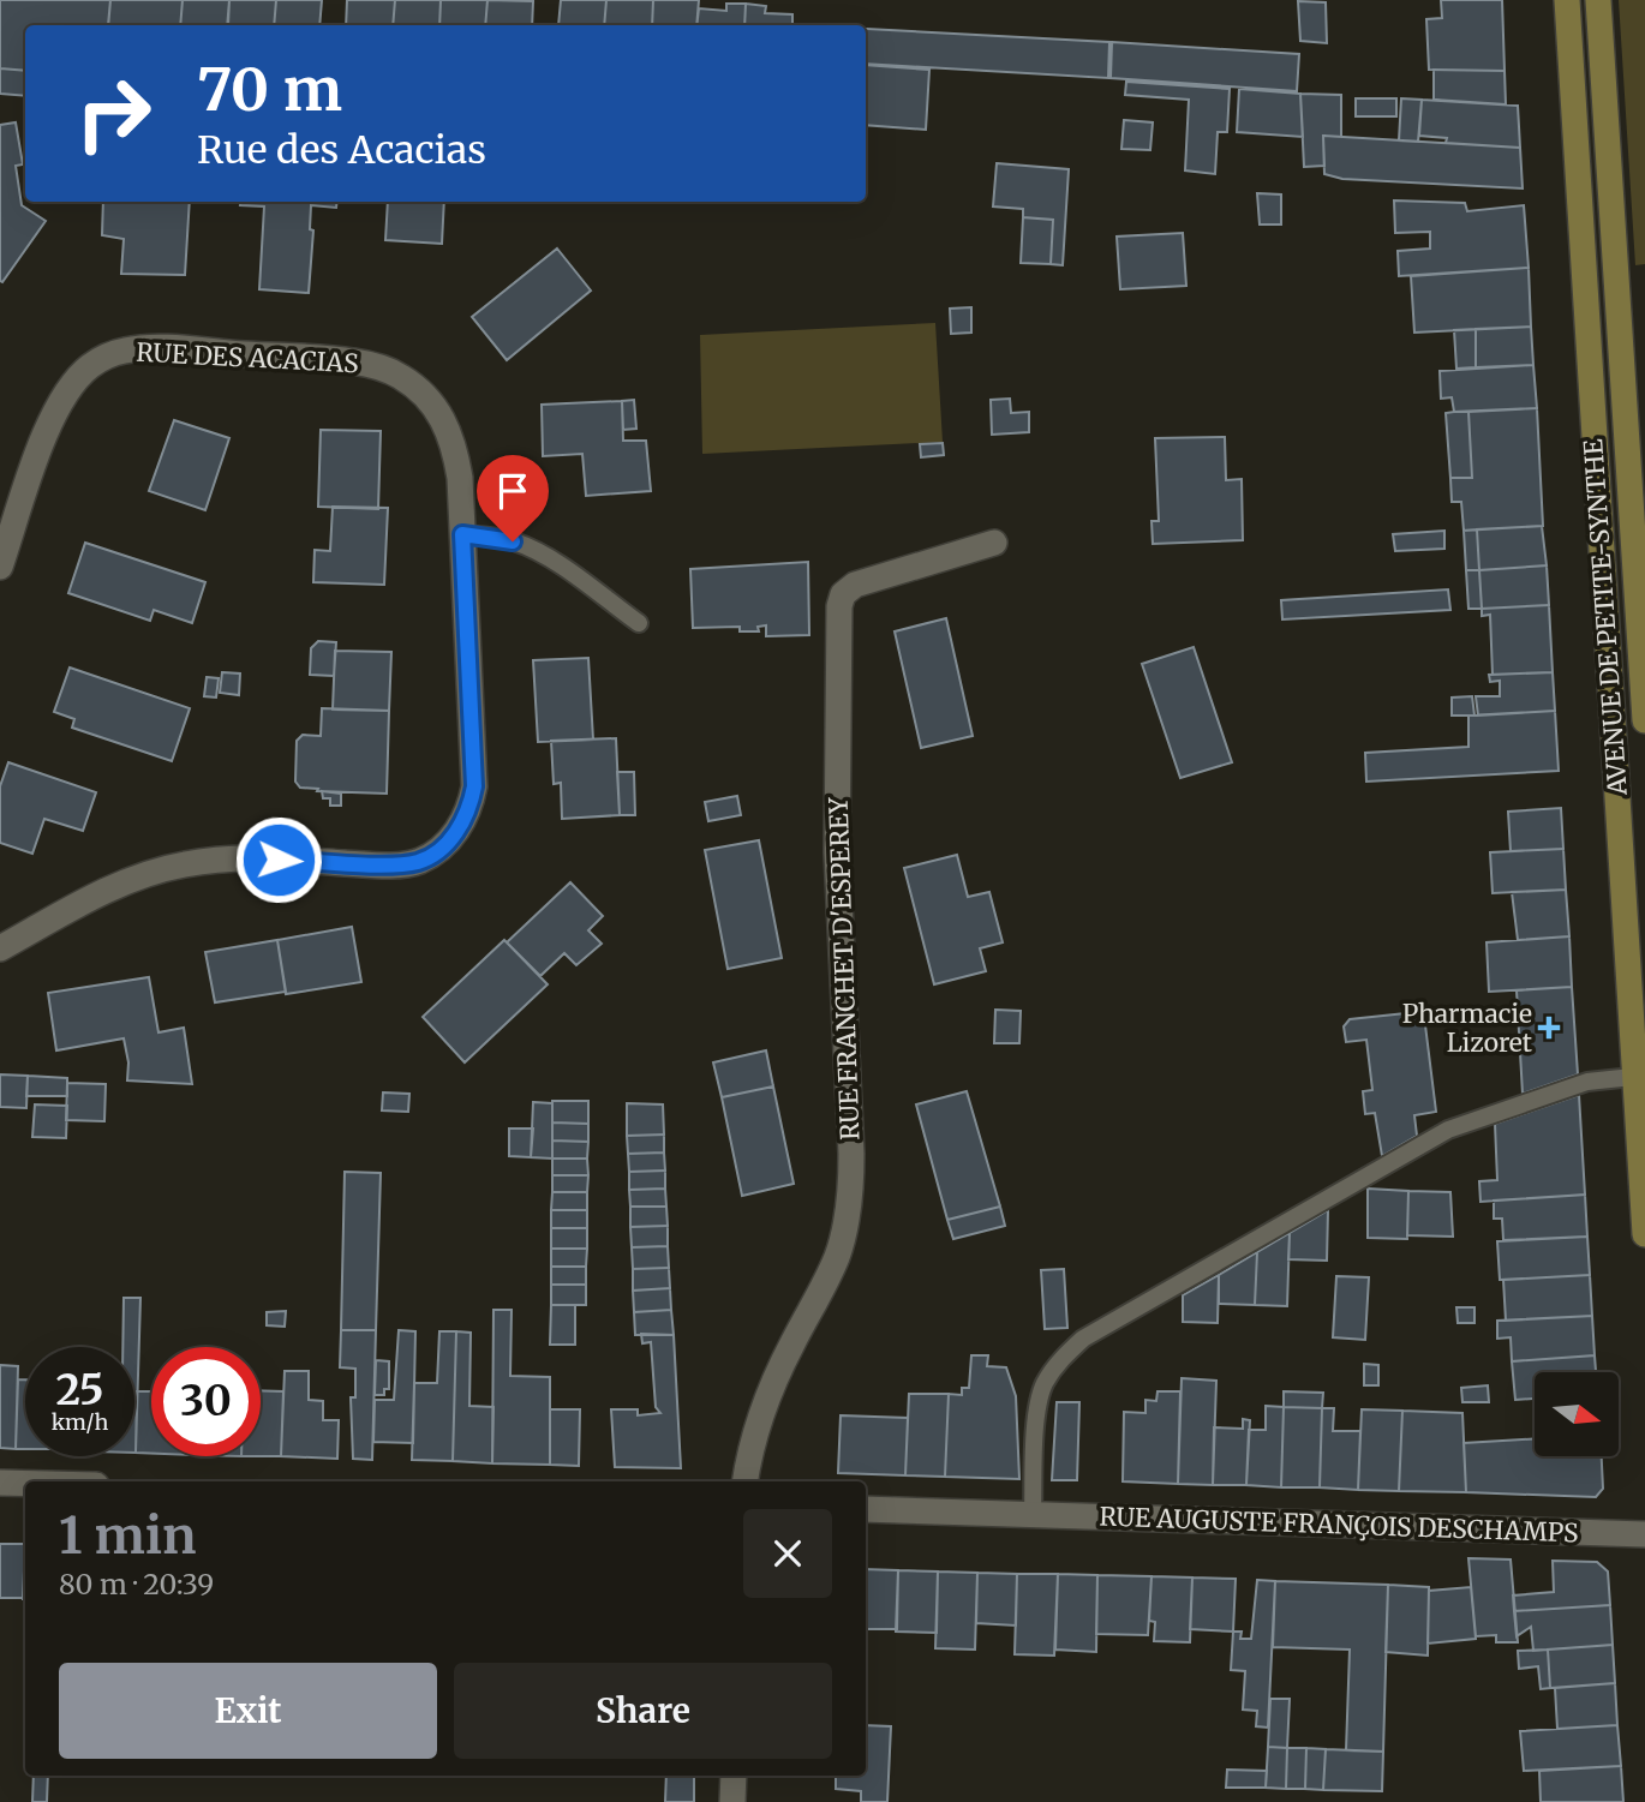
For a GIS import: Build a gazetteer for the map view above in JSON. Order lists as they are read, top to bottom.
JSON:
{
  "streets": {
    "main road": ["AVENUE DE PETITE-SYNTHE"],
    "street": ["RUE DES ACACIAS", "RUE FRANCHET D'ESPEREY", "RUE AUGUSTE FRANÇOIS DESCHAMPS"]
  },
  "places": {
    "health": ["Pharmacie Lizoret"]
  },
  "north": "right",
  "page": {
    "turn": ["70 m", "Rue des Acacias"],
    "speed": "25 km/h",
    "limit": "30",
    "heading": ["1 min", "80 m · 20:39"],
    "buttons": ["Exit", "Share"]
  }
}
